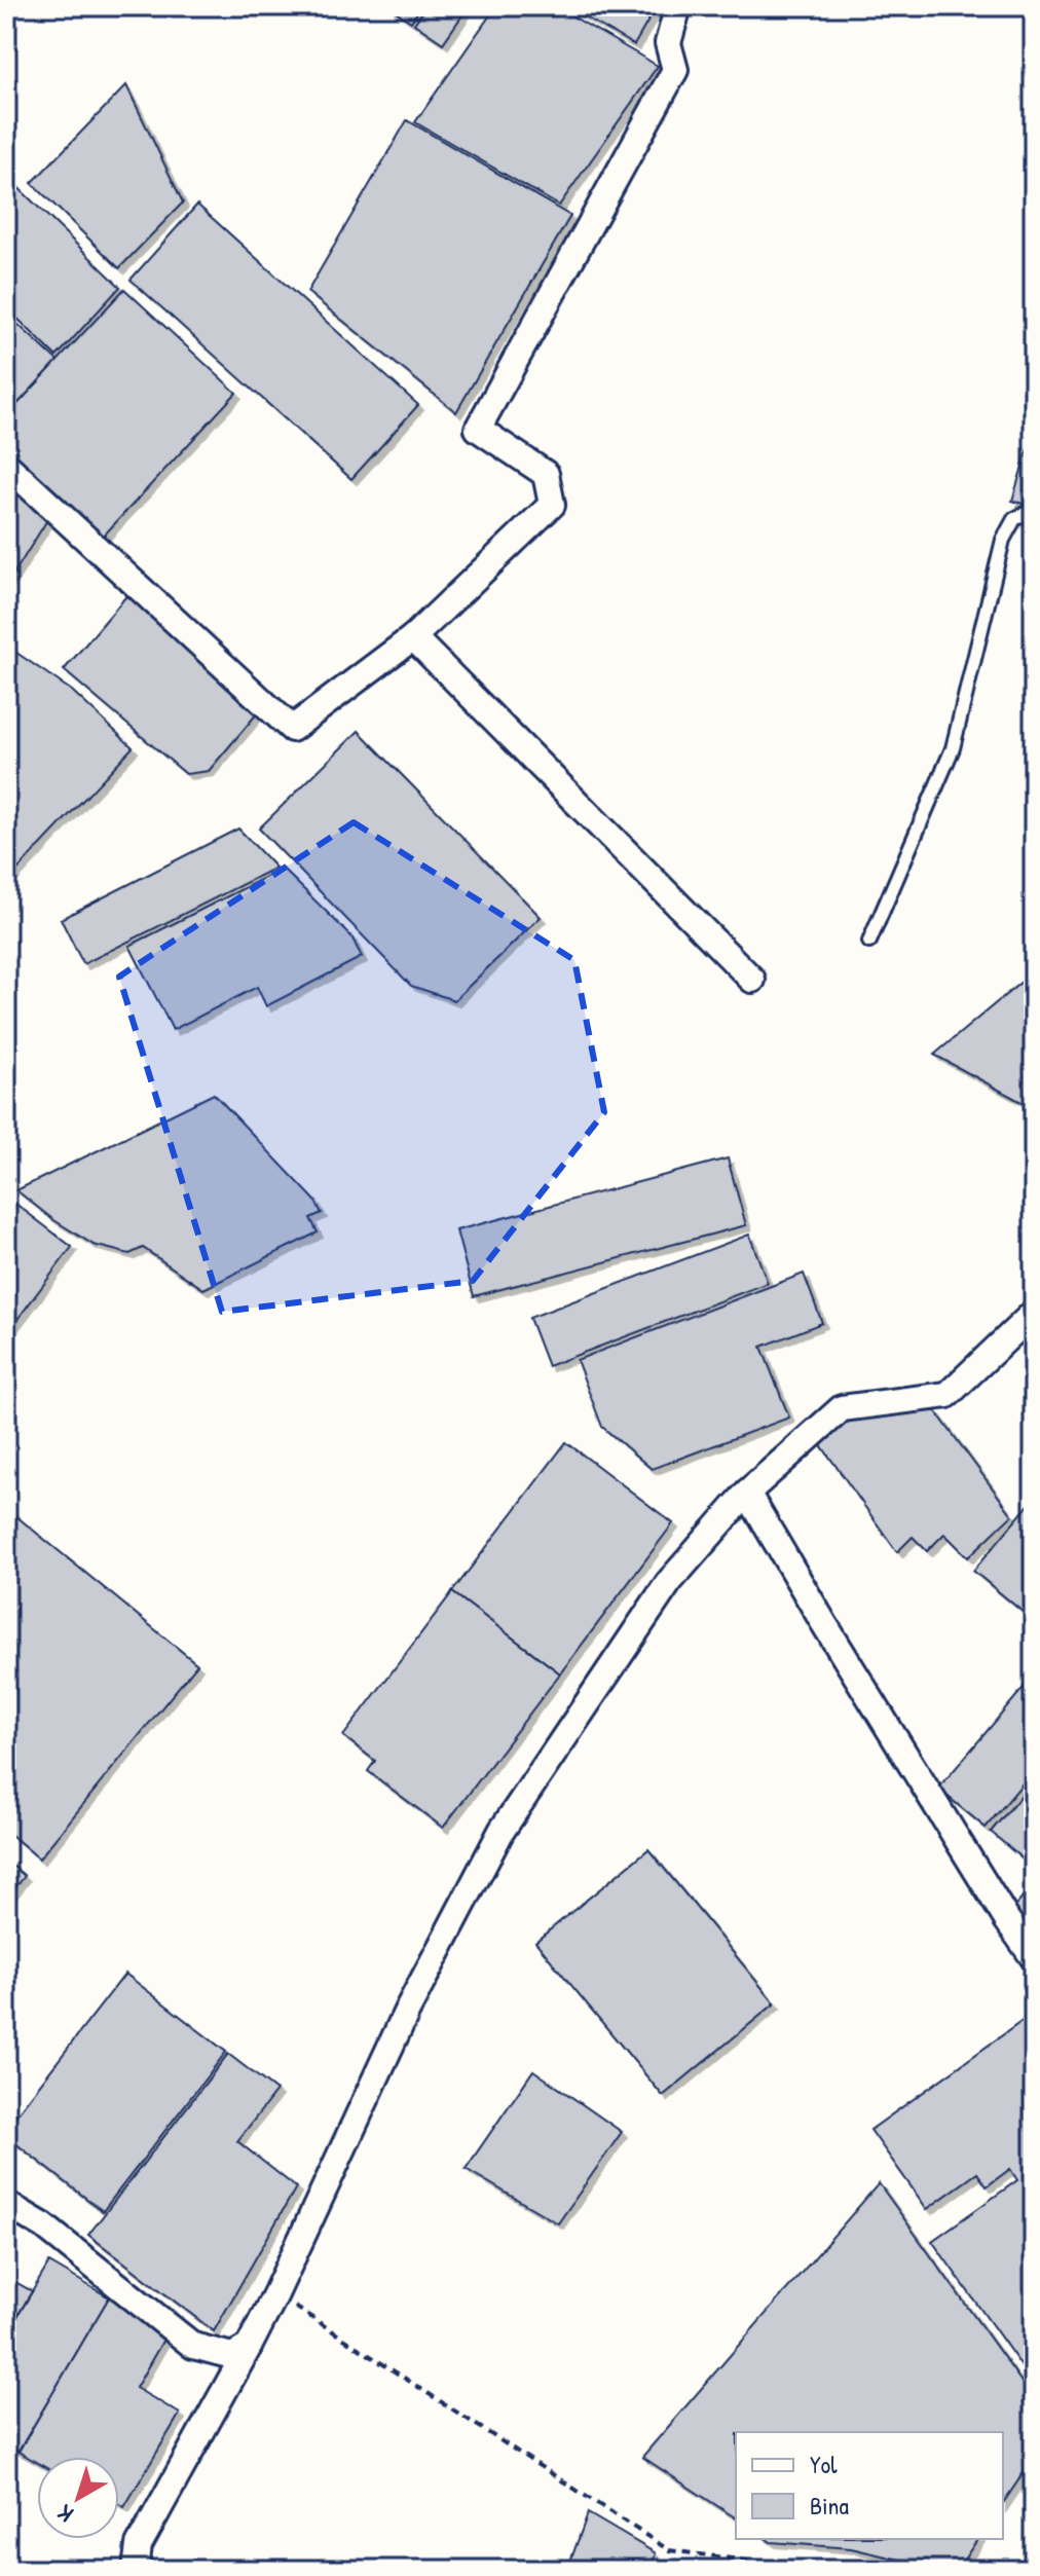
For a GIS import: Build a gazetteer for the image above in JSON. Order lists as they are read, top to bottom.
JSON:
{
  "legend": ["Yol", "Bina"],
  "north": "bottom left"
}
